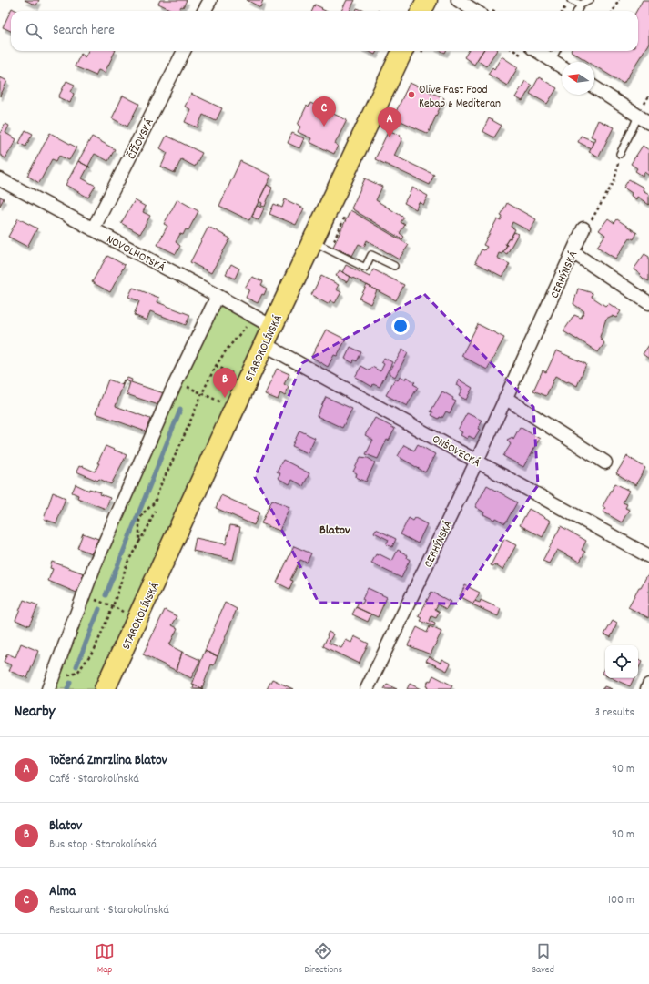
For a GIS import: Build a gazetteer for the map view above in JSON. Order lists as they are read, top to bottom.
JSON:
{
  "streets": {
    "main road": ["STAROKOLÍNSKÁ"],
    "street": [
      "ČÍŽOVSKÁ",
      "NOVOLHOTSKÁ",
      "CERHÝNSKÁ",
      "ONŠOVECKÁ"
    ]
  },
  "crossings": [
    ["ČÍŽOVSKÁ", "NOVOLHOTSKÁ"],
    ["NOVOLHOTSKÁ", "STAROKOLÍNSKÁ"],
    ["NOVOLHOTSKÁ", "ONŠOVECKÁ"],
    ["CERHÝNSKÁ", "ONŠOVECKÁ"],
    ["STAROKOLÍNSKÁ", "ONŠOVECKÁ"]
  ],
  "districts": ["Blatov"],
  "places": ["Olive Fast Food Kebab & Mediteran"],
  "north": "left",
  "page": {
    "search": "Search here",
    "pins": ["C", "A", "B"],
    "heading": ["Nearby", "3 results"],
    "list": [
      {
        "mark": "A",
        "name": "Točená Zmrzlina Blatov",
        "note": "Café · Starokolínská",
        "value": "90 m"
      },
      {
        "mark": "B",
        "name": "Blatov",
        "note": "Bus stop · Starokolínská",
        "value": "90 m"
      },
      {
        "mark": "C",
        "name": "Alma",
        "note": "Restaurant · Starokolínská",
        "value": "100 m"
      }
    ],
    "nav": ["Map", "Directions", "Saved"]
  }
}
